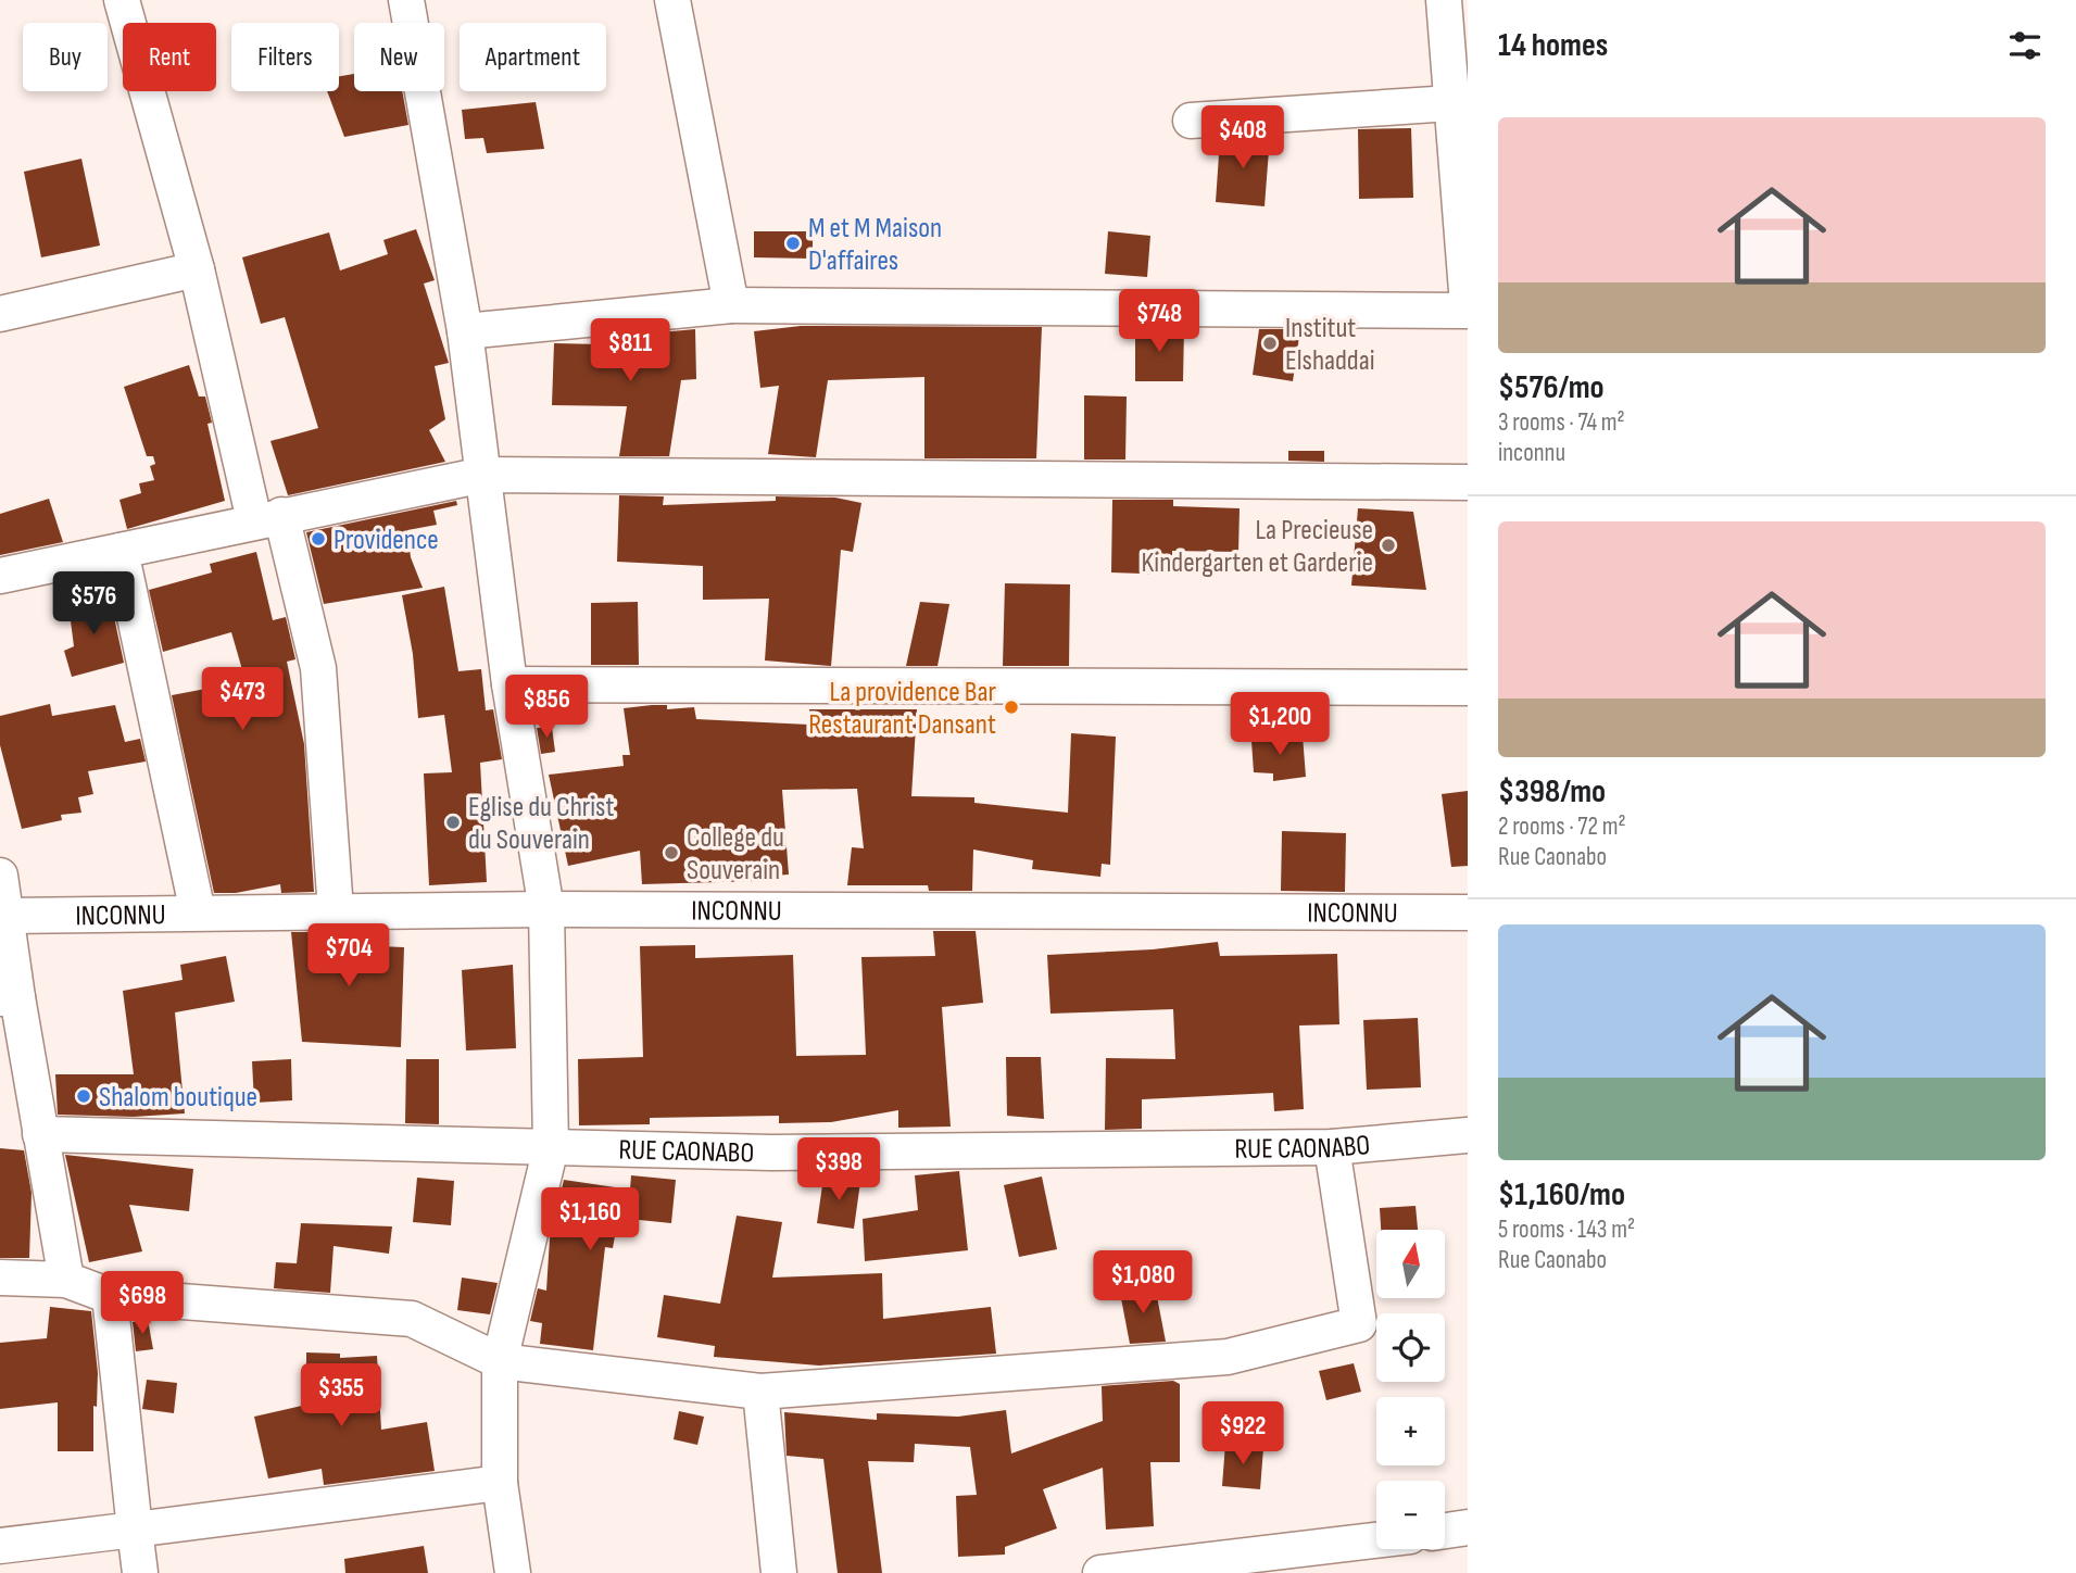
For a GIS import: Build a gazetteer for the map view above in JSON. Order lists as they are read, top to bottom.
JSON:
{
  "streets": {
    "street": ["INCONNU", "RUE CAONABO"]
  },
  "places": [
    "M et M Maison D'affaires",
    "Institut Elshaddai",
    "Providence",
    "La Precieuse Kindergarten et Garderie",
    "La providence Bar Restaurant Dansant",
    "Eglise du Christ du Souverain",
    "College du Souverain",
    "Shalom boutique"
  ],
  "north": "top",
  "page": {
    "heading": "14 homes",
    "chip": [
      "Buy",
      "Rent",
      "Filters",
      "New",
      "Apartment"
    ],
    "list": [
      {
        "name": "$576/mo",
        "note": "3 rooms · 74 m² · inconnu"
      },
      {
        "name": "$398/mo",
        "note": "2 rooms · 72 m² · Rue Caonabo"
      },
      {
        "name": "$1,160/mo",
        "note": "5 rooms · 143 m² · Rue Caonabo"
      }
    ],
    "price": [
      "$408",
      "$748",
      "$811",
      "$576",
      "$473",
      "$856",
      "$1,200",
      "$704",
      "$398",
      "$1,160",
      "$1,080",
      "$698",
      "$355",
      "$922"
    ],
    "map_buttons": ["+", "−"]
  }
}
